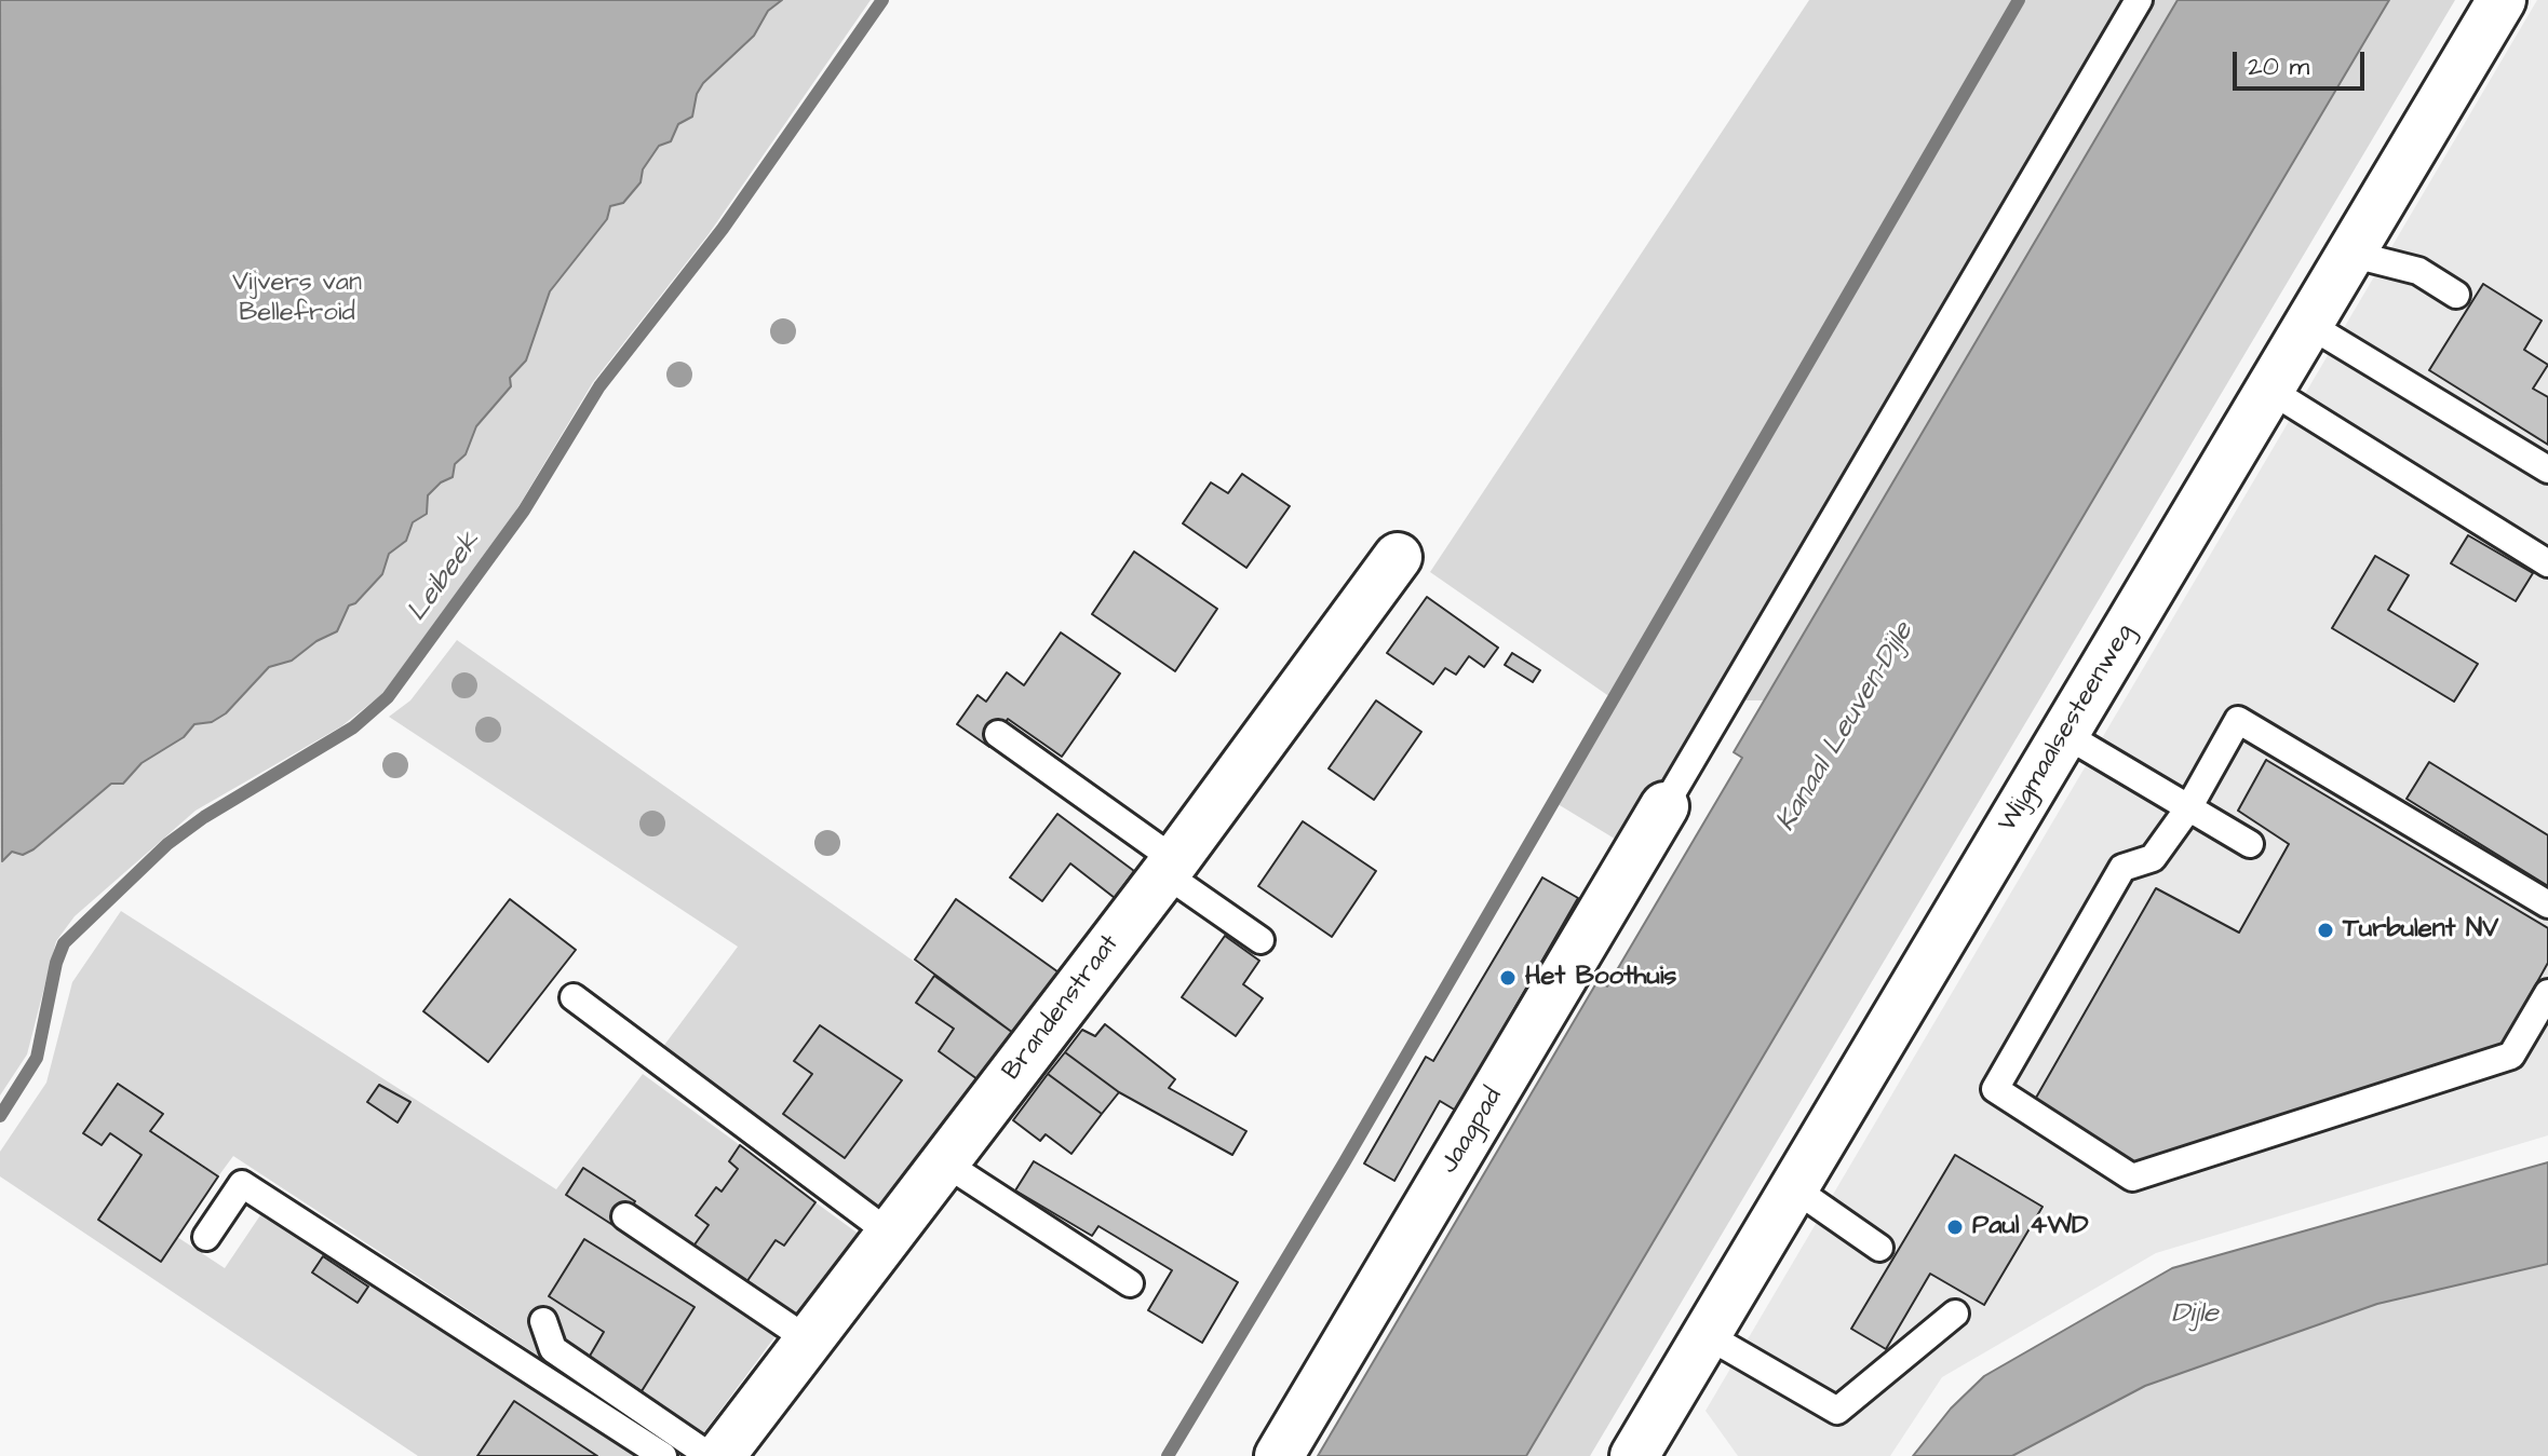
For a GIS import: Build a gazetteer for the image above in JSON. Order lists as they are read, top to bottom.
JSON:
{
  "streets": {
    "street": ["Wijgmaalsesteenweg", "Brandenstraat", "Jaagpad"]
  },
  "water": ["Leibeek", "Kanaal Leuven-Dijle", "Dijle"],
  "parks": ["Vijvers van Bellefroid"],
  "places": ["Turbulent NV", "Het Boothuis", "Paul 4WD"],
  "scale_bar": "20 m"
}
